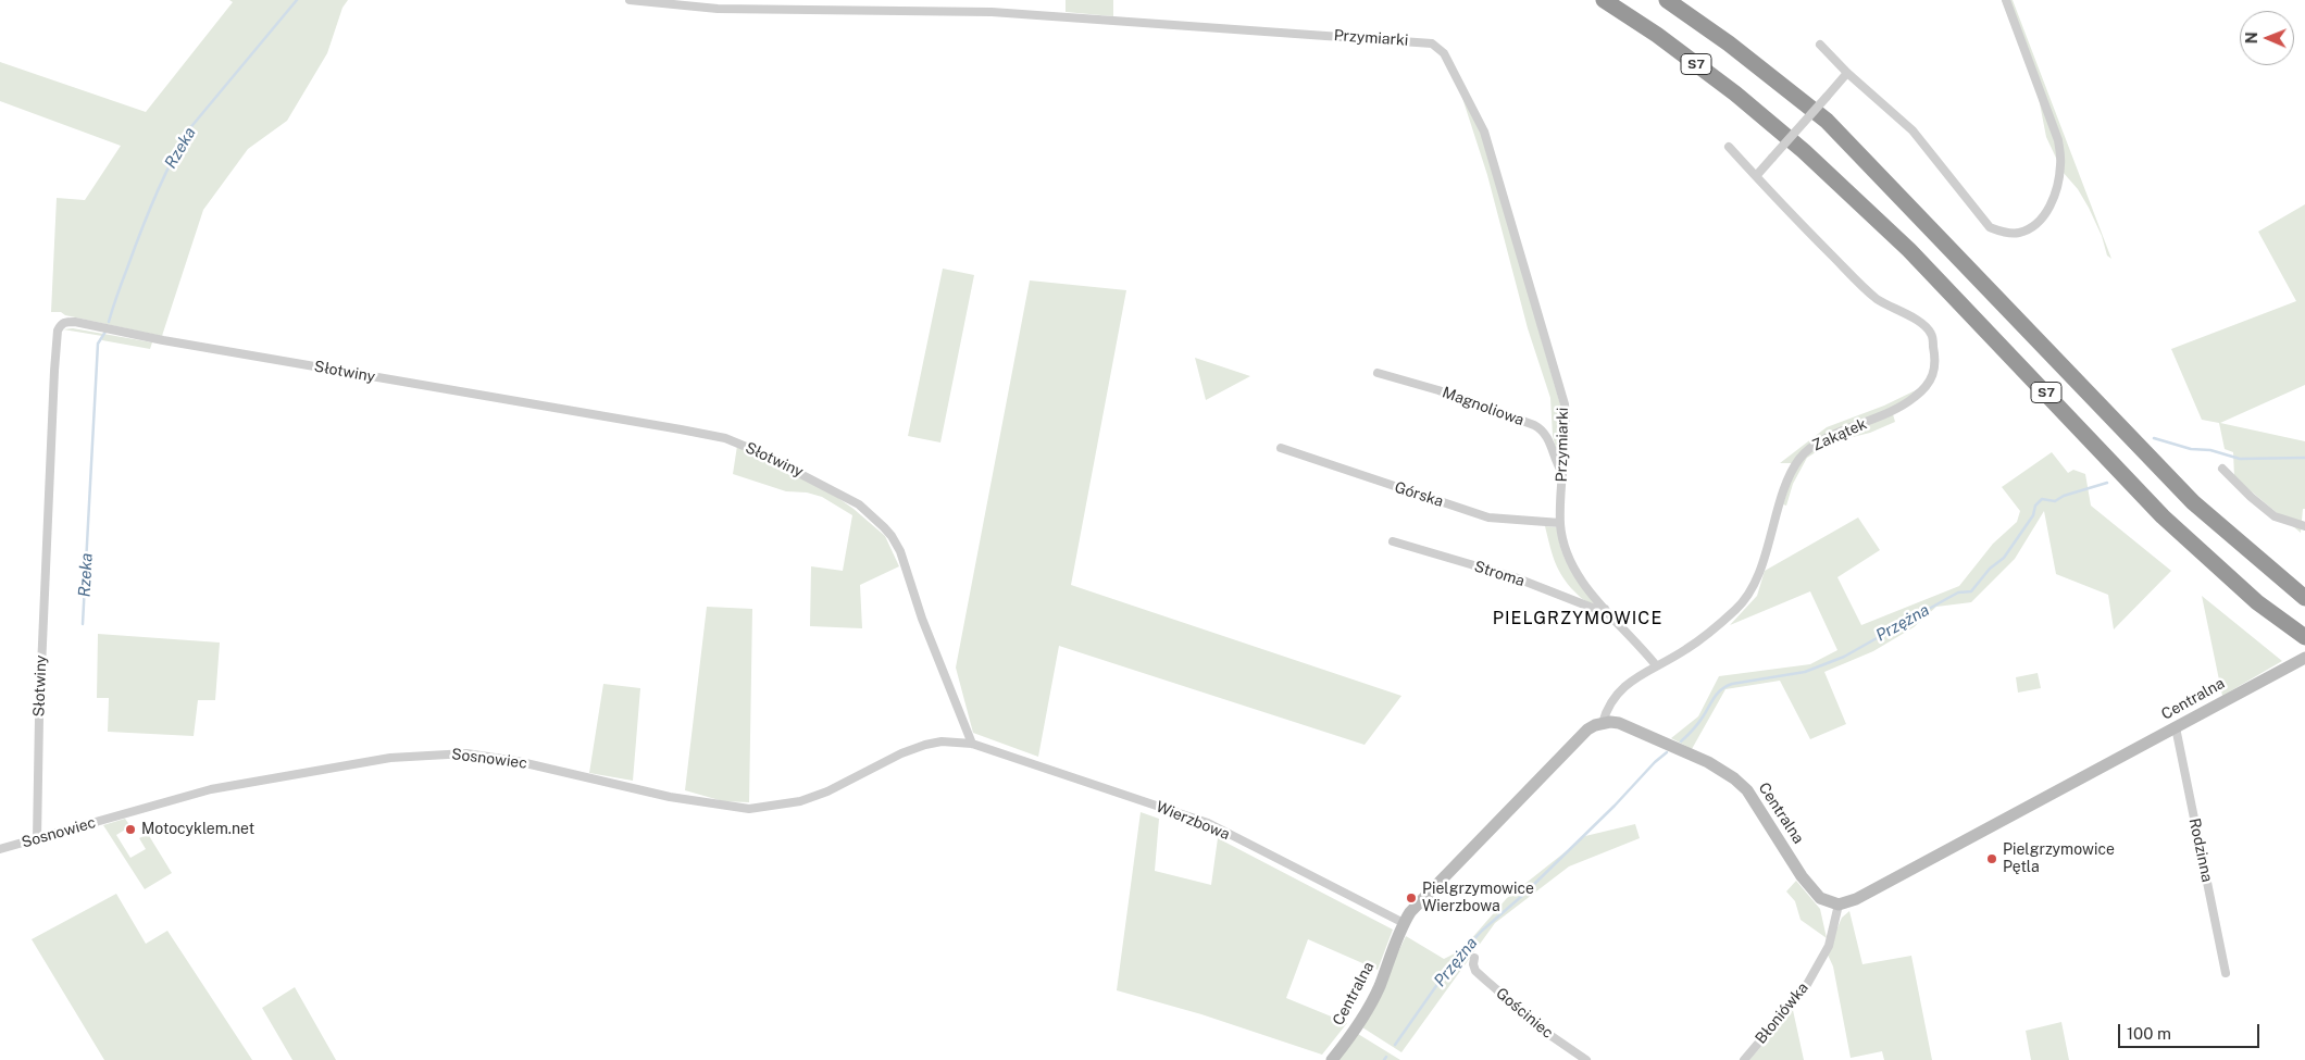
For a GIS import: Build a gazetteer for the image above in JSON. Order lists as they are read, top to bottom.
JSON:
{
  "streets": {
    "highway": ["S7"],
    "street": [
      "Przymiarki",
      "Słotwiny",
      "Magnoliowa",
      "Zakątek",
      "Górska",
      "Stroma",
      "Centralna",
      "Sosnowiec",
      "Wierzbowa",
      "Rodzinna",
      "Gościniec",
      "Błoniówka"
    ]
  },
  "crossings": [
    ["Przymiarki", "Magnoliowa"],
    ["Przymiarki", "Zakątek"],
    ["Przymiarki", "Górska"],
    ["Przymiarki", "Stroma"],
    ["Słotwiny", "Sosnowiec"],
    ["Słotwiny", "Wierzbowa"],
    ["Zakątek", "Centralna"],
    ["Centralna", "Wierzbowa"],
    ["Centralna", "Rodzinna"],
    ["Centralna", "Błoniówka"],
    ["Sosnowiec", "Wierzbowa"]
  ],
  "districts": ["PIELGRZYMOWICE"],
  "water": ["Rzeka", "Przężna"],
  "places": ["Motocyklem.net", "Pielgrzymowice Pętla", "Pielgrzymowice Wierzbowa"],
  "scale_bar": "100 m",
  "north": "left"
}
